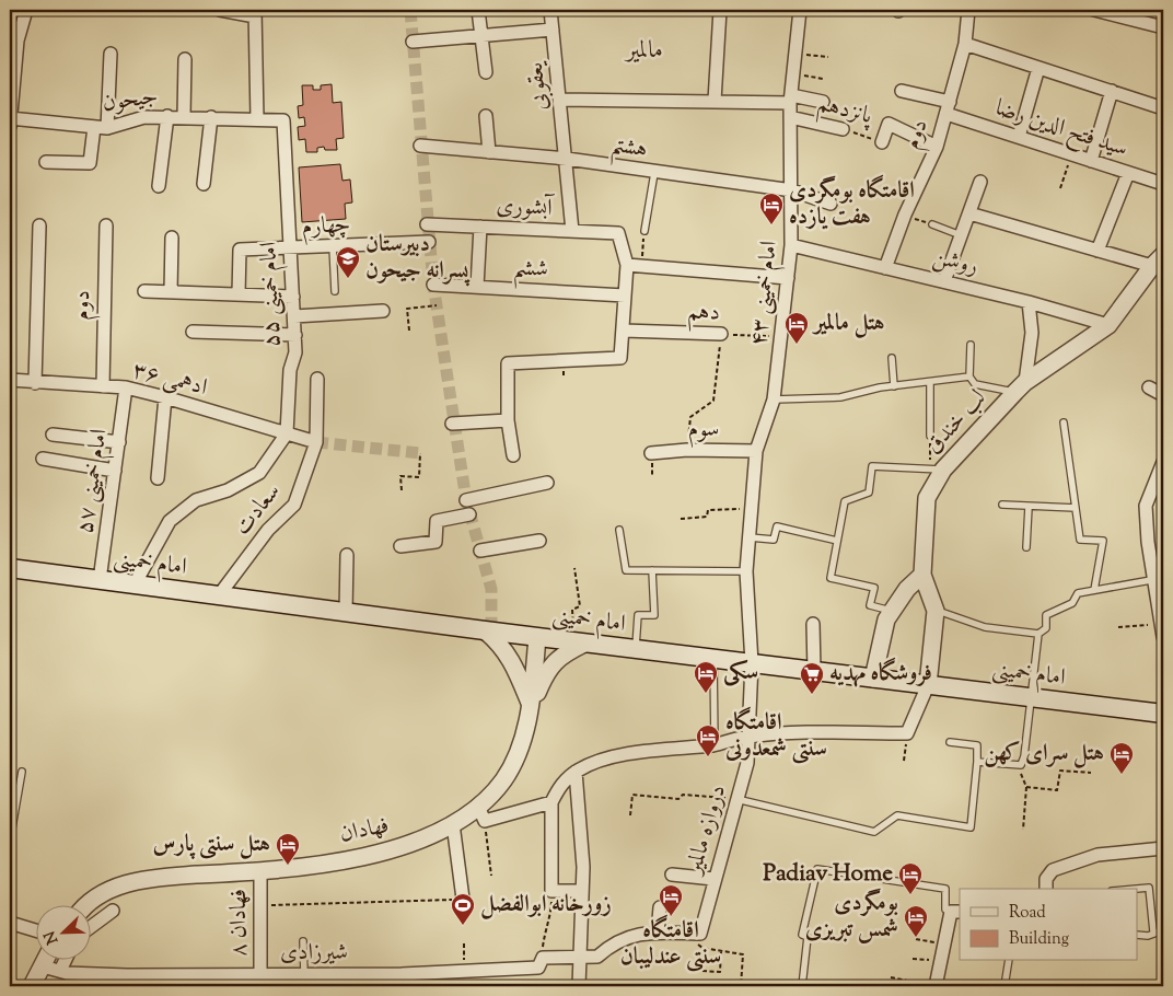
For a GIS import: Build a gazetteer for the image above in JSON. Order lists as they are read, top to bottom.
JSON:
{
  "streets": {
    "main road": ["امام خمینی"],
    "street": [
      "یعقوبی",
      "جیحون",
      "پانزدهم",
      "سید فتح الدین رضا",
      "دوم",
      "هشتم",
      "آبشوری",
      "چهارم",
      "روشن",
      "ششم",
      "امام خمینی ۴۳",
      "امام خمینی ۵۵",
      "دهم",
      "ادهمی ۳۶",
      "لب خندق",
      "سوم",
      "امام خمینی ۵۷",
      "سعادت",
      "دروازه مالمیر",
      "فهادان",
      "فهادان ۸",
      "شیرزادی"
    ]
  },
  "crossings": [
    ["یعقوبی", "هشتم"],
    ["یعقوبی", "آبشوری"],
    ["جیحون", "امام خمینی ۵۵"],
    ["پانزدهم", "دوم"],
    ["پانزدهم", "امام خمینی ۴۳"],
    ["سید فتح الدین رضا", "دوم"],
    ["دوم", "روشن"],
    ["دوم", "ادهمی ۳۶"],
    ["هشتم", "امام خمینی ۴۳"],
    ["چهارم", "امام خمینی ۵۵"],
    ["روشن", "امام خمینی ۴۳"],
    ["روشن", "لب خندق"],
    ["امام خمینی ۴۳", "دهم"],
    ["امام خمینی ۴۳", "سوم"],
    ["امام خمینی ۴۳", "دروازه مالمیر"],
    ["امام خمینی ۵۵", "ادهمی ۳۶"],
    ["ادهمی ۳۶", "امام خمینی ۵۷"],
    ["ادهمی ۳۶", "سعادت"],
    ["لب خندق", "امام خمینی"],
    ["امام خمینی ۵۷", "امام خمینی"],
    ["سعادت", "امام خمینی"],
    ["امام خمینی", "دروازه مالمیر"],
    ["امام خمینی", "فهادان"],
    ["فهادان", "فهادان ۸"],
    ["فهادان ۸", "شیرزادی"]
  ],
  "districts": ["مالمیر"],
  "places": {
    "hotel": [
      "اقامتگاه بومگردی هفت یازده",
      "هتل مالمير",
      "سکی",
      "اقامتگاه سنتی شمعدونی",
      "هتل سرای کهن",
      "هتل سنتی پارس",
      "Padiav Home",
      "اقامتگاه سنتی عندلیبان",
      "بومگردی شمس تبریزی"
    ],
    "school or university": ["دبیرستان پسرانه جیحون"],
    "supermarket": ["فروشگاه مهدیه"],
    "sports": ["زورخانه ابوالفضل"]
  },
  "legend": ["Road", "Building"],
  "north": "bottom left"
}
